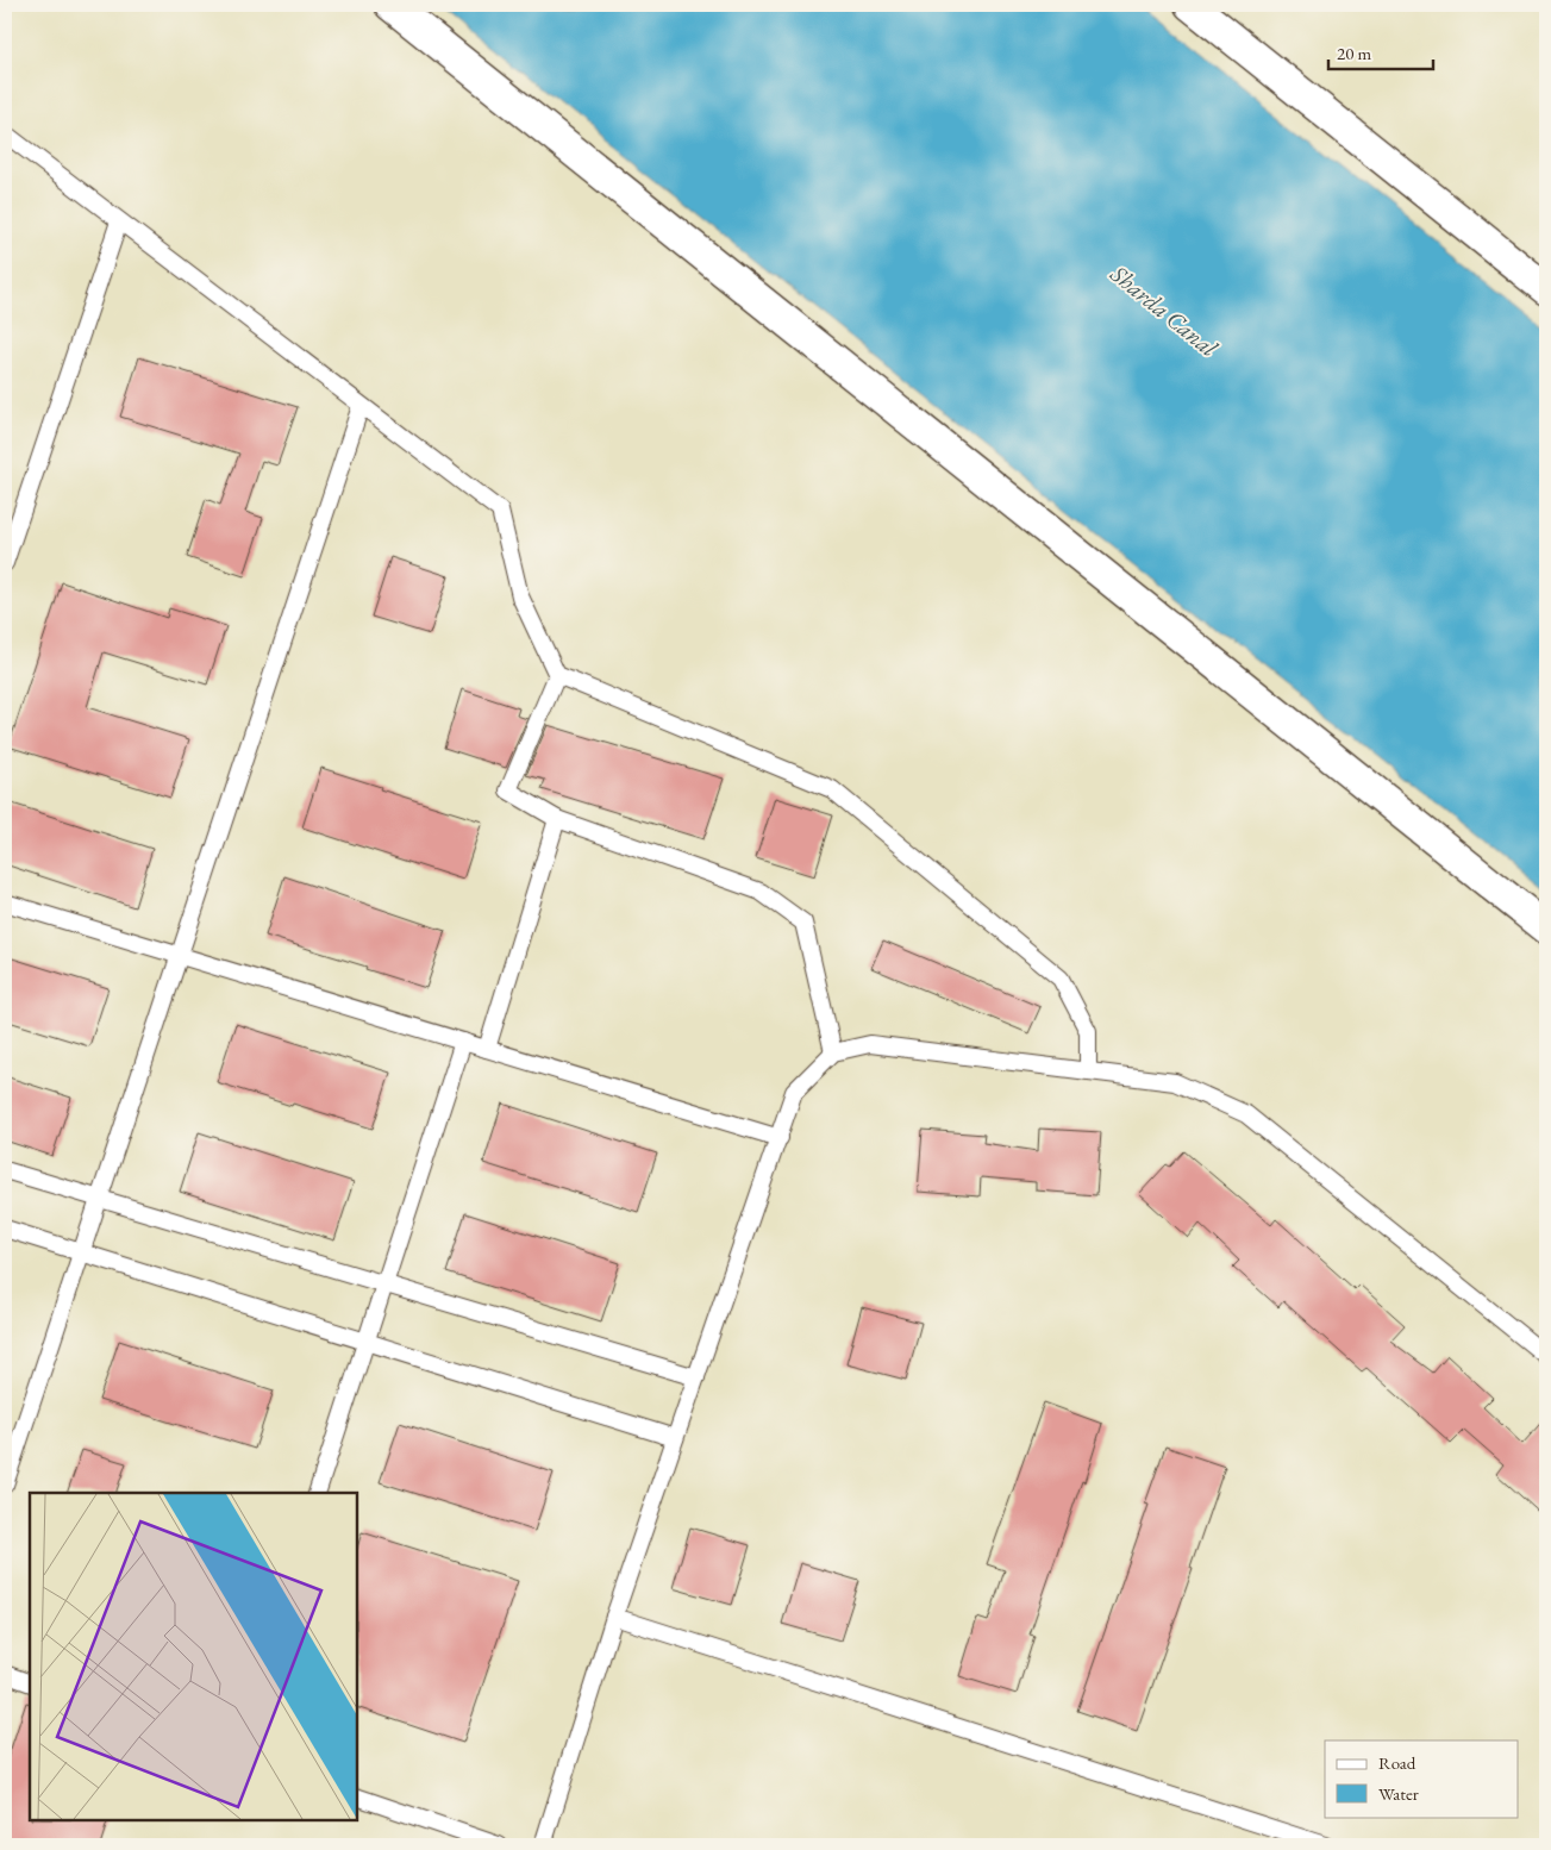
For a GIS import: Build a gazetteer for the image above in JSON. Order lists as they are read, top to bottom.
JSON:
{
  "water": ["Sharda Canal"],
  "legend": ["Road", "Water"],
  "scale_bar": "20 m"
}
